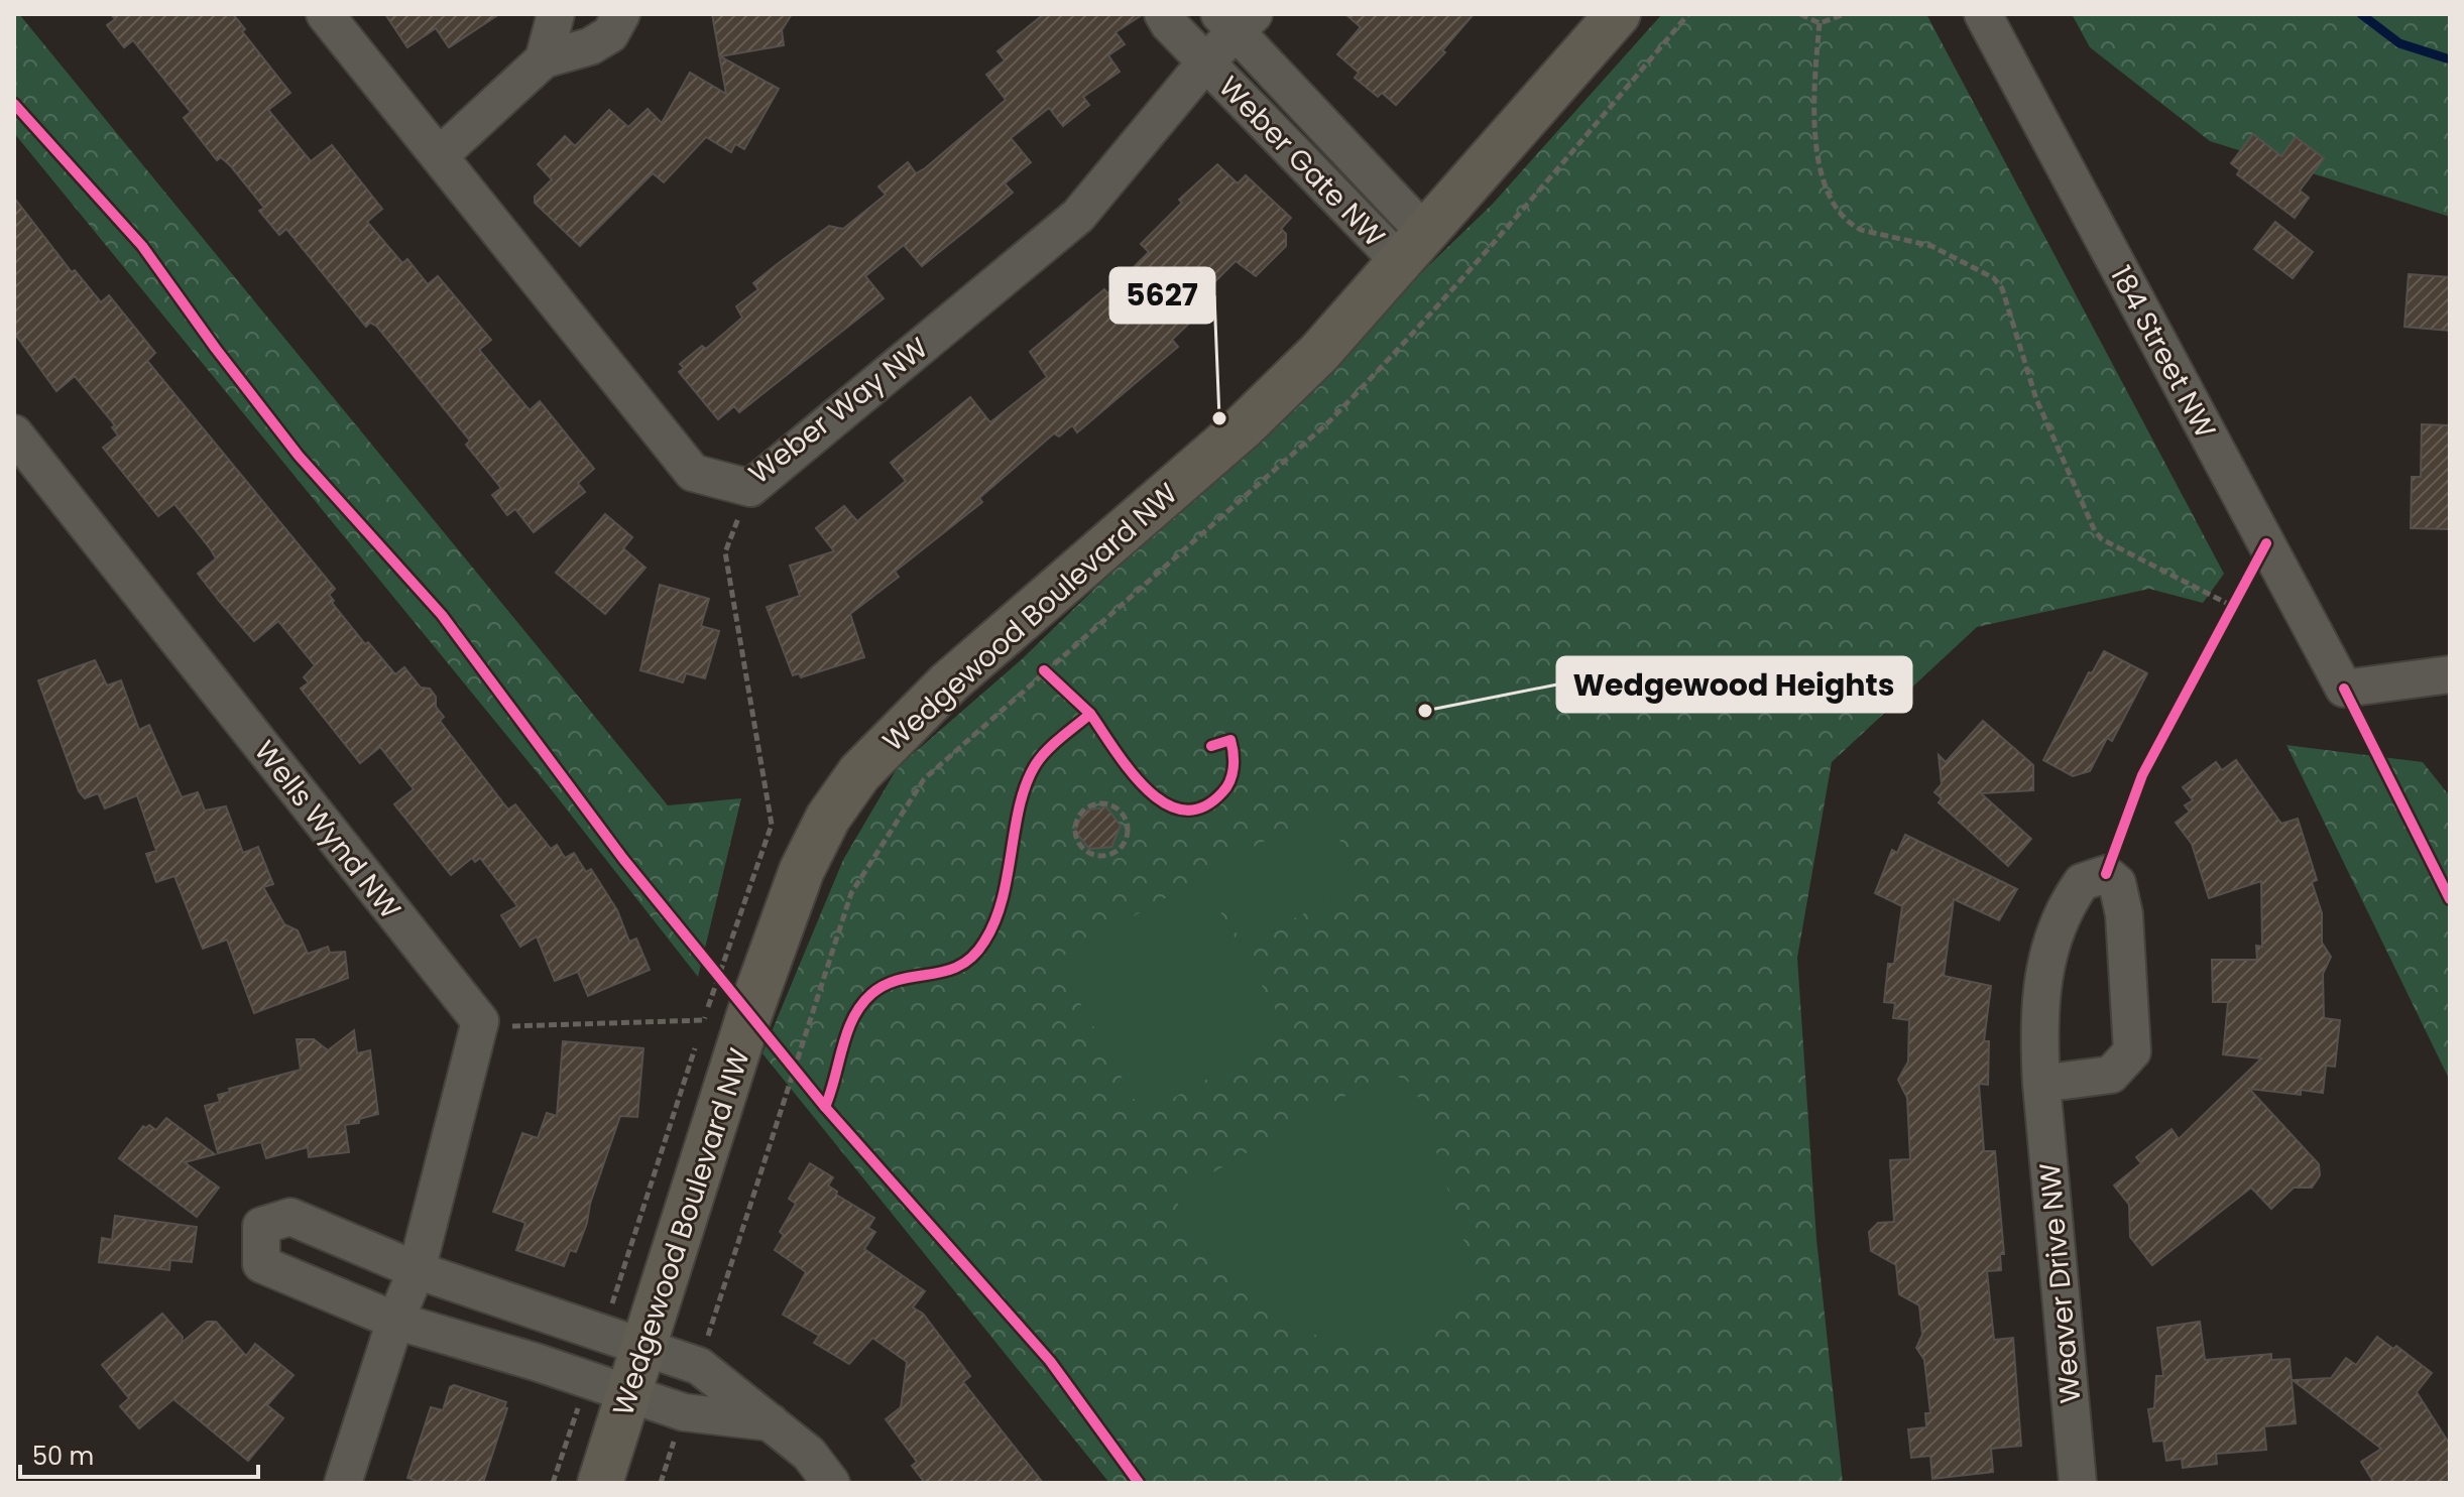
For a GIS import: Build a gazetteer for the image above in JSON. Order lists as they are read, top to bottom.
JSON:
{
  "streets": {
    "street": [
      "Weber Gate NW",
      "184 Street NW",
      "Weber Way NW",
      "Wedgewood Boulevard NW",
      "Wells Wynd NW",
      "Weaver Drive NW"
    ]
  },
  "crossings": [
    ["Weber Gate NW", "Weber Way NW"],
    ["Weber Gate NW", "Wedgewood Boulevard NW"]
  ],
  "places": ["5627", "Wedgewood Heights"],
  "scale_bar": "50 m"
}
